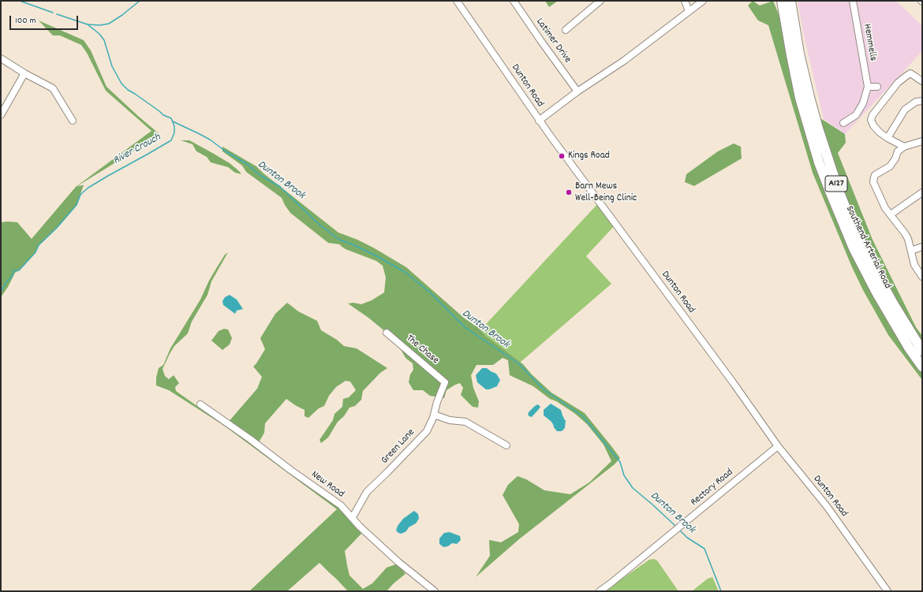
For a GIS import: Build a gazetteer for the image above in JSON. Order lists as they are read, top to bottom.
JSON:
{
  "streets": {
    "highway": ["A127", "Southend Arterial Road"],
    "street": [
      "Latimer Drive",
      "Hemmells",
      "Dunton Road",
      "The Chase",
      "Green Lane",
      "New Road",
      "Rectory Road"
    ]
  },
  "crossings": [
    ["Dunton Road", "Rectory Road"],
    ["The Chase", "Green Lane"],
    ["Green Lane", "New Road"]
  ],
  "water": ["River Crouch", "Dunton Brook"],
  "places": ["Kings Road", "Barn Mews Well-Being Clinic"],
  "scale_bar": "100 m"
}
